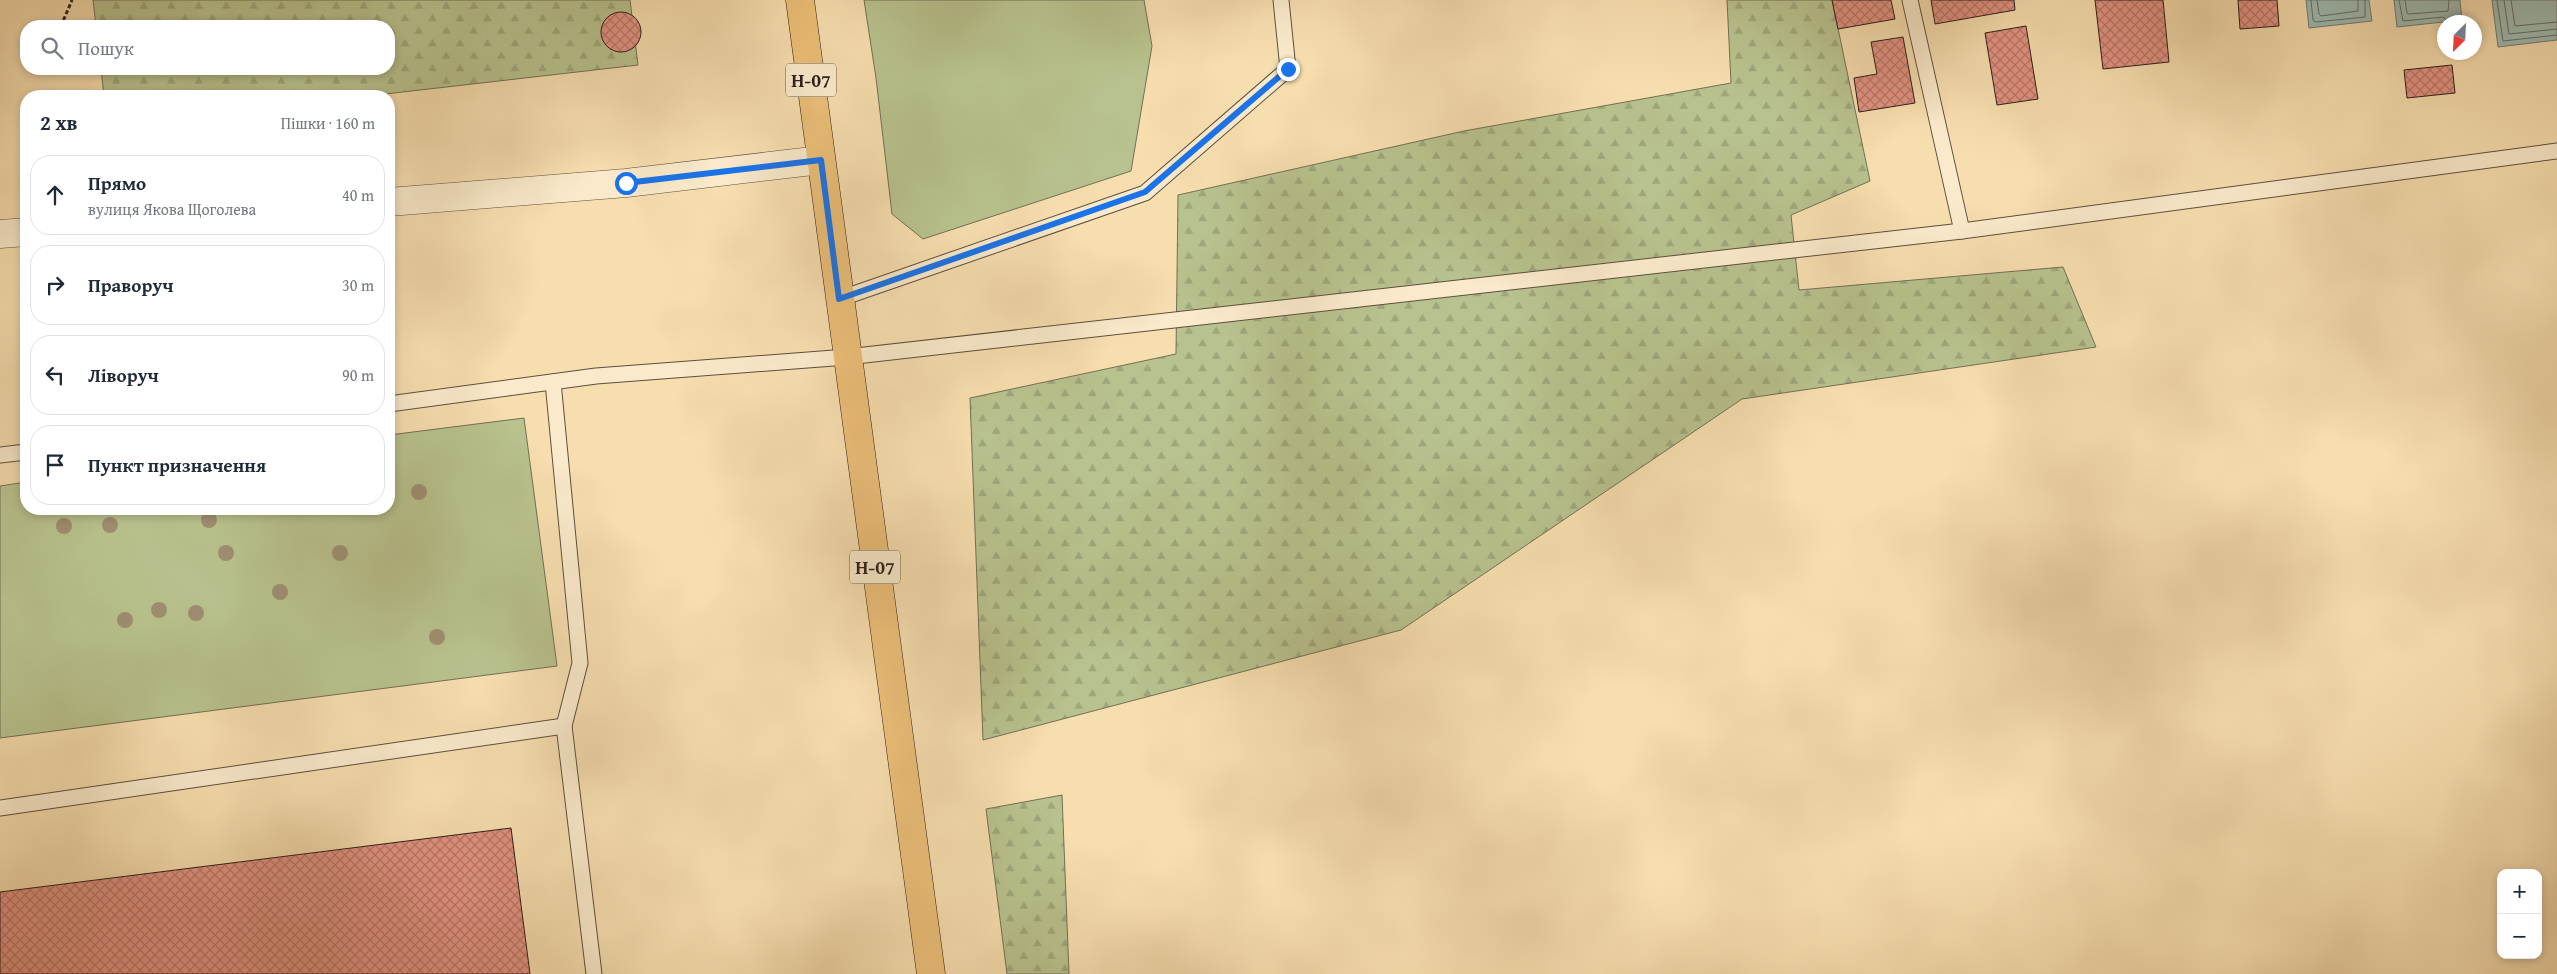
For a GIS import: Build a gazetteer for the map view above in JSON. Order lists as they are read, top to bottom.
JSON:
{
  "streets": {
    "main road": ["Н-07"]
  },
  "north": "bottom left",
  "page": {
    "search": "Пошук",
    "heading": ["2 хв", "Пішки · 160 m"],
    "list": [
      ["Прямо", "вулиця Якова Щоголева", "40 m"],
      ["Праворуч", "30 m"],
      ["Ліворуч", "90 m"],
      "Пункт призначення"
    ],
    "map_buttons": ["+", "−"]
  }
}
